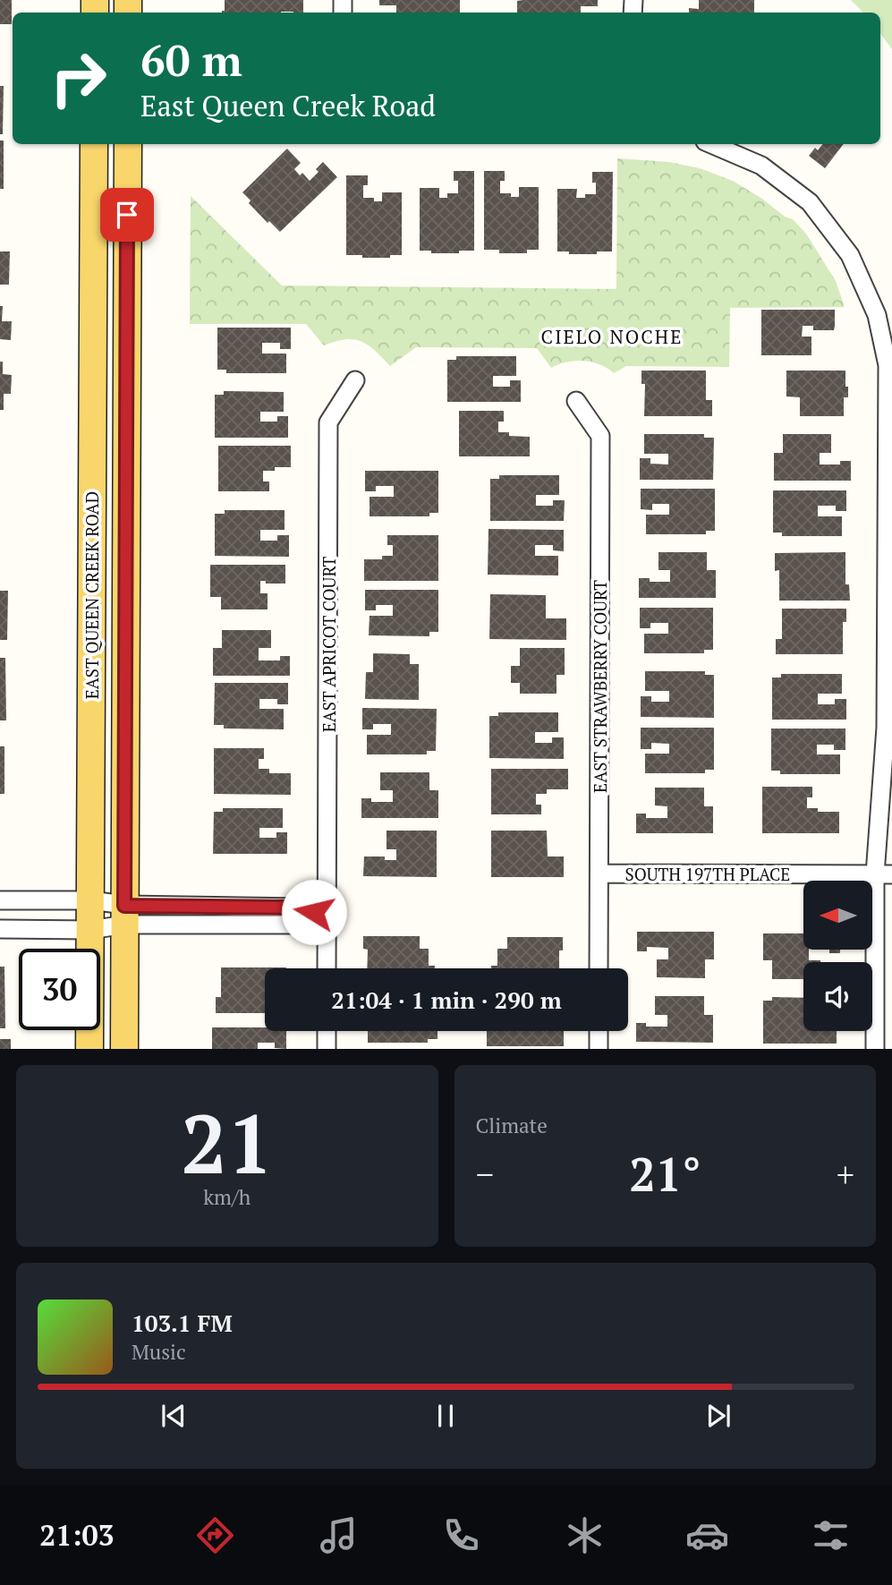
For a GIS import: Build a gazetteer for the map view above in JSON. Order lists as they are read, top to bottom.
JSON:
{
  "streets": {
    "main road": ["EAST QUEEN CREEK ROAD"],
    "street": ["EAST APRICOT COURT", "EAST STRAWBERRY COURT", "SOUTH 197TH PLACE"]
  },
  "crossings": [
    ["EAST STRAWBERRY COURT", "SOUTH 197TH PLACE"]
  ],
  "districts": ["CIELO NOCHE"],
  "north": "left",
  "page": {
    "turn": ["60 m", "East Queen Creek Road"],
    "limit": "30",
    "trip": "21:04 · 1 min · 290 m",
    "tile": [
      ["21", "km/h"],
      "Climate"
    ],
    "heat": ["−", "21°", "+"],
    "song": ["103.1 FM", "Music"],
    "tabs": "21:03"
  }
}
